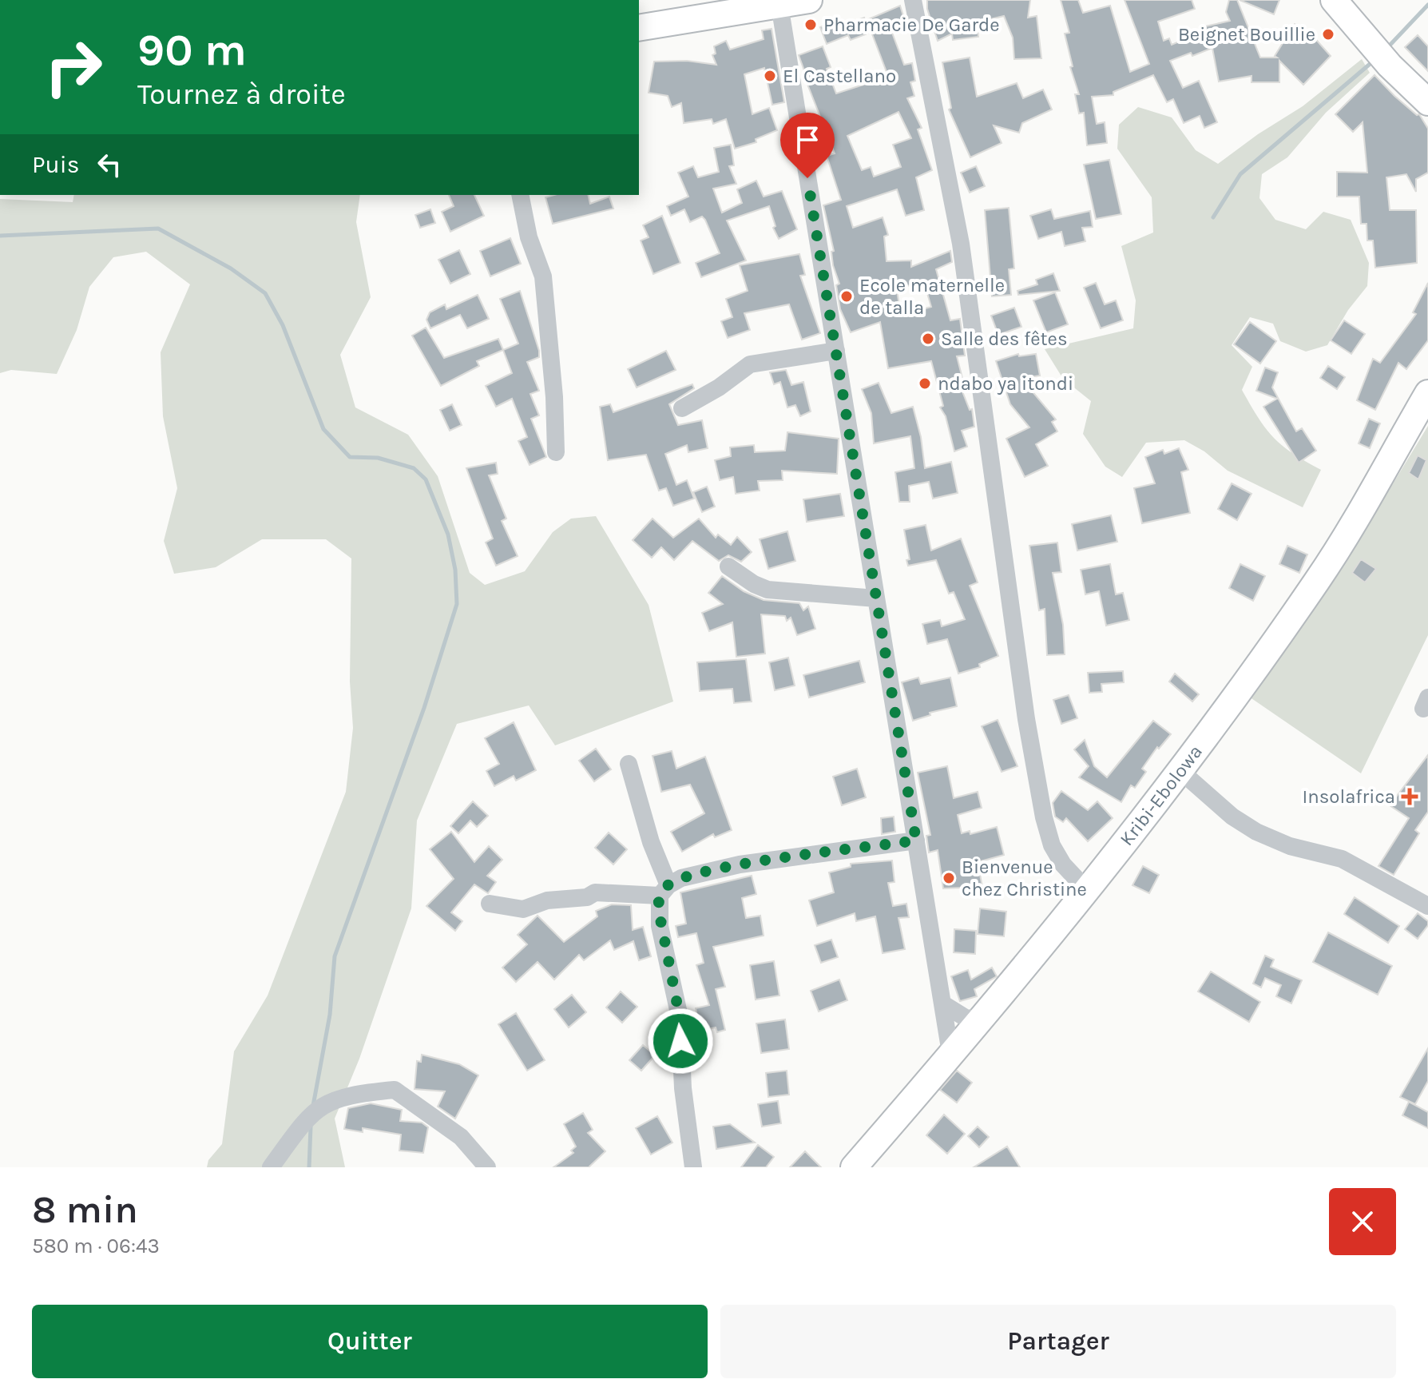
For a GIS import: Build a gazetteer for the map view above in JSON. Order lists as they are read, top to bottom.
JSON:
{
  "streets": {
    "highway": ["Kribi-Ebolowa"]
  },
  "places": {
    "other": [
      "Pharmacie De Garde",
      "Beignet Bouillie",
      "El Castellano",
      "Ecole maternelle de talla",
      "Salle des fêtes",
      "ndabo ya itondi",
      "Bienvenue chez Christine"
    ],
    "health": ["Insolafrica"]
  },
  "page": {
    "turn": ["90 m", "Tournez à droite"],
    "then": "Puis",
    "heading": ["8 min", "580 m · 06:43"],
    "buttons": ["Quitter", "Partager"]
  }
}
